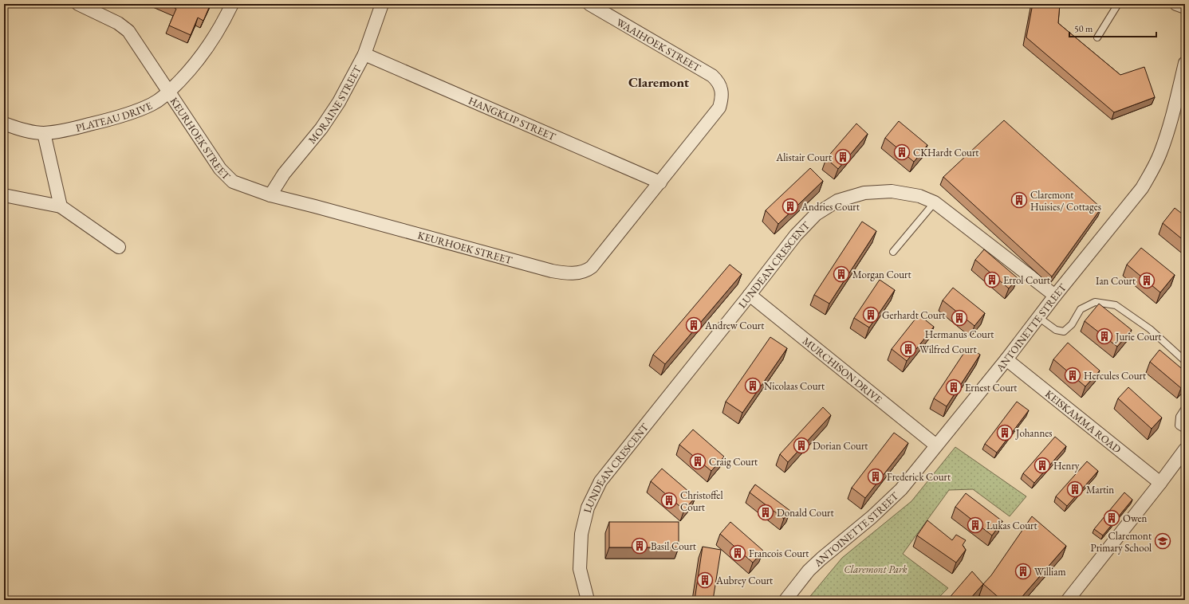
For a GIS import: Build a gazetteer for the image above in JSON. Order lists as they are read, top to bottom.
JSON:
{
  "streets": {
    "street": [
      "WAAIHOEK STREET",
      "MORAINE STREET",
      "PLATEAU DRIVE",
      "HANGKLIP STREET",
      "KEURHOEK STREET",
      "LUNDEAN CRESCENT",
      "ANTOINETTE STREET",
      "MURCHISON DRIVE",
      "KEISKAMMA ROAD"
    ]
  },
  "crossings": [
    ["WAAIHOEK STREET", "KEURHOEK STREET"],
    ["MORAINE STREET", "HANGKLIP STREET"],
    ["MORAINE STREET", "KEURHOEK STREET"],
    ["PLATEAU DRIVE", "KEURHOEK STREET"],
    ["HANGKLIP STREET", "KEURHOEK STREET"],
    ["LUNDEAN CRESCENT", "ANTOINETTE STREET"],
    ["LUNDEAN CRESCENT", "MURCHISON DRIVE"],
    ["ANTOINETTE STREET", "MURCHISON DRIVE"],
    ["ANTOINETTE STREET", "KEISKAMMA ROAD"]
  ],
  "districts": ["Claremont"],
  "parks": ["Claremont Park"],
  "places": {
    "building": [
      "CKHardt Court",
      "Alistair Court",
      "Claremont Huisies/ Cottages",
      "Andries Court",
      "Morgan Court",
      "Errol Court",
      "Ian Court",
      "Gerhardt Court",
      "Hermanus Court",
      "Andrew Court",
      "Jurie Court",
      "Wilfred Court",
      "Hercules Court",
      "Nicolaas Court",
      "Ernest Court",
      "Johannes",
      "Dorian Court",
      "Craig Court",
      "Henry",
      "Frederick Court",
      "Martin",
      "Christoffel Court",
      "Donald Court",
      "Owen",
      "Lukas Court",
      "Basil Court",
      "Francois Court",
      "William",
      "Aubrey Court"
    ],
    "school or university": ["Claremont Primary School"]
  },
  "scale_bar": "50 m"
}
